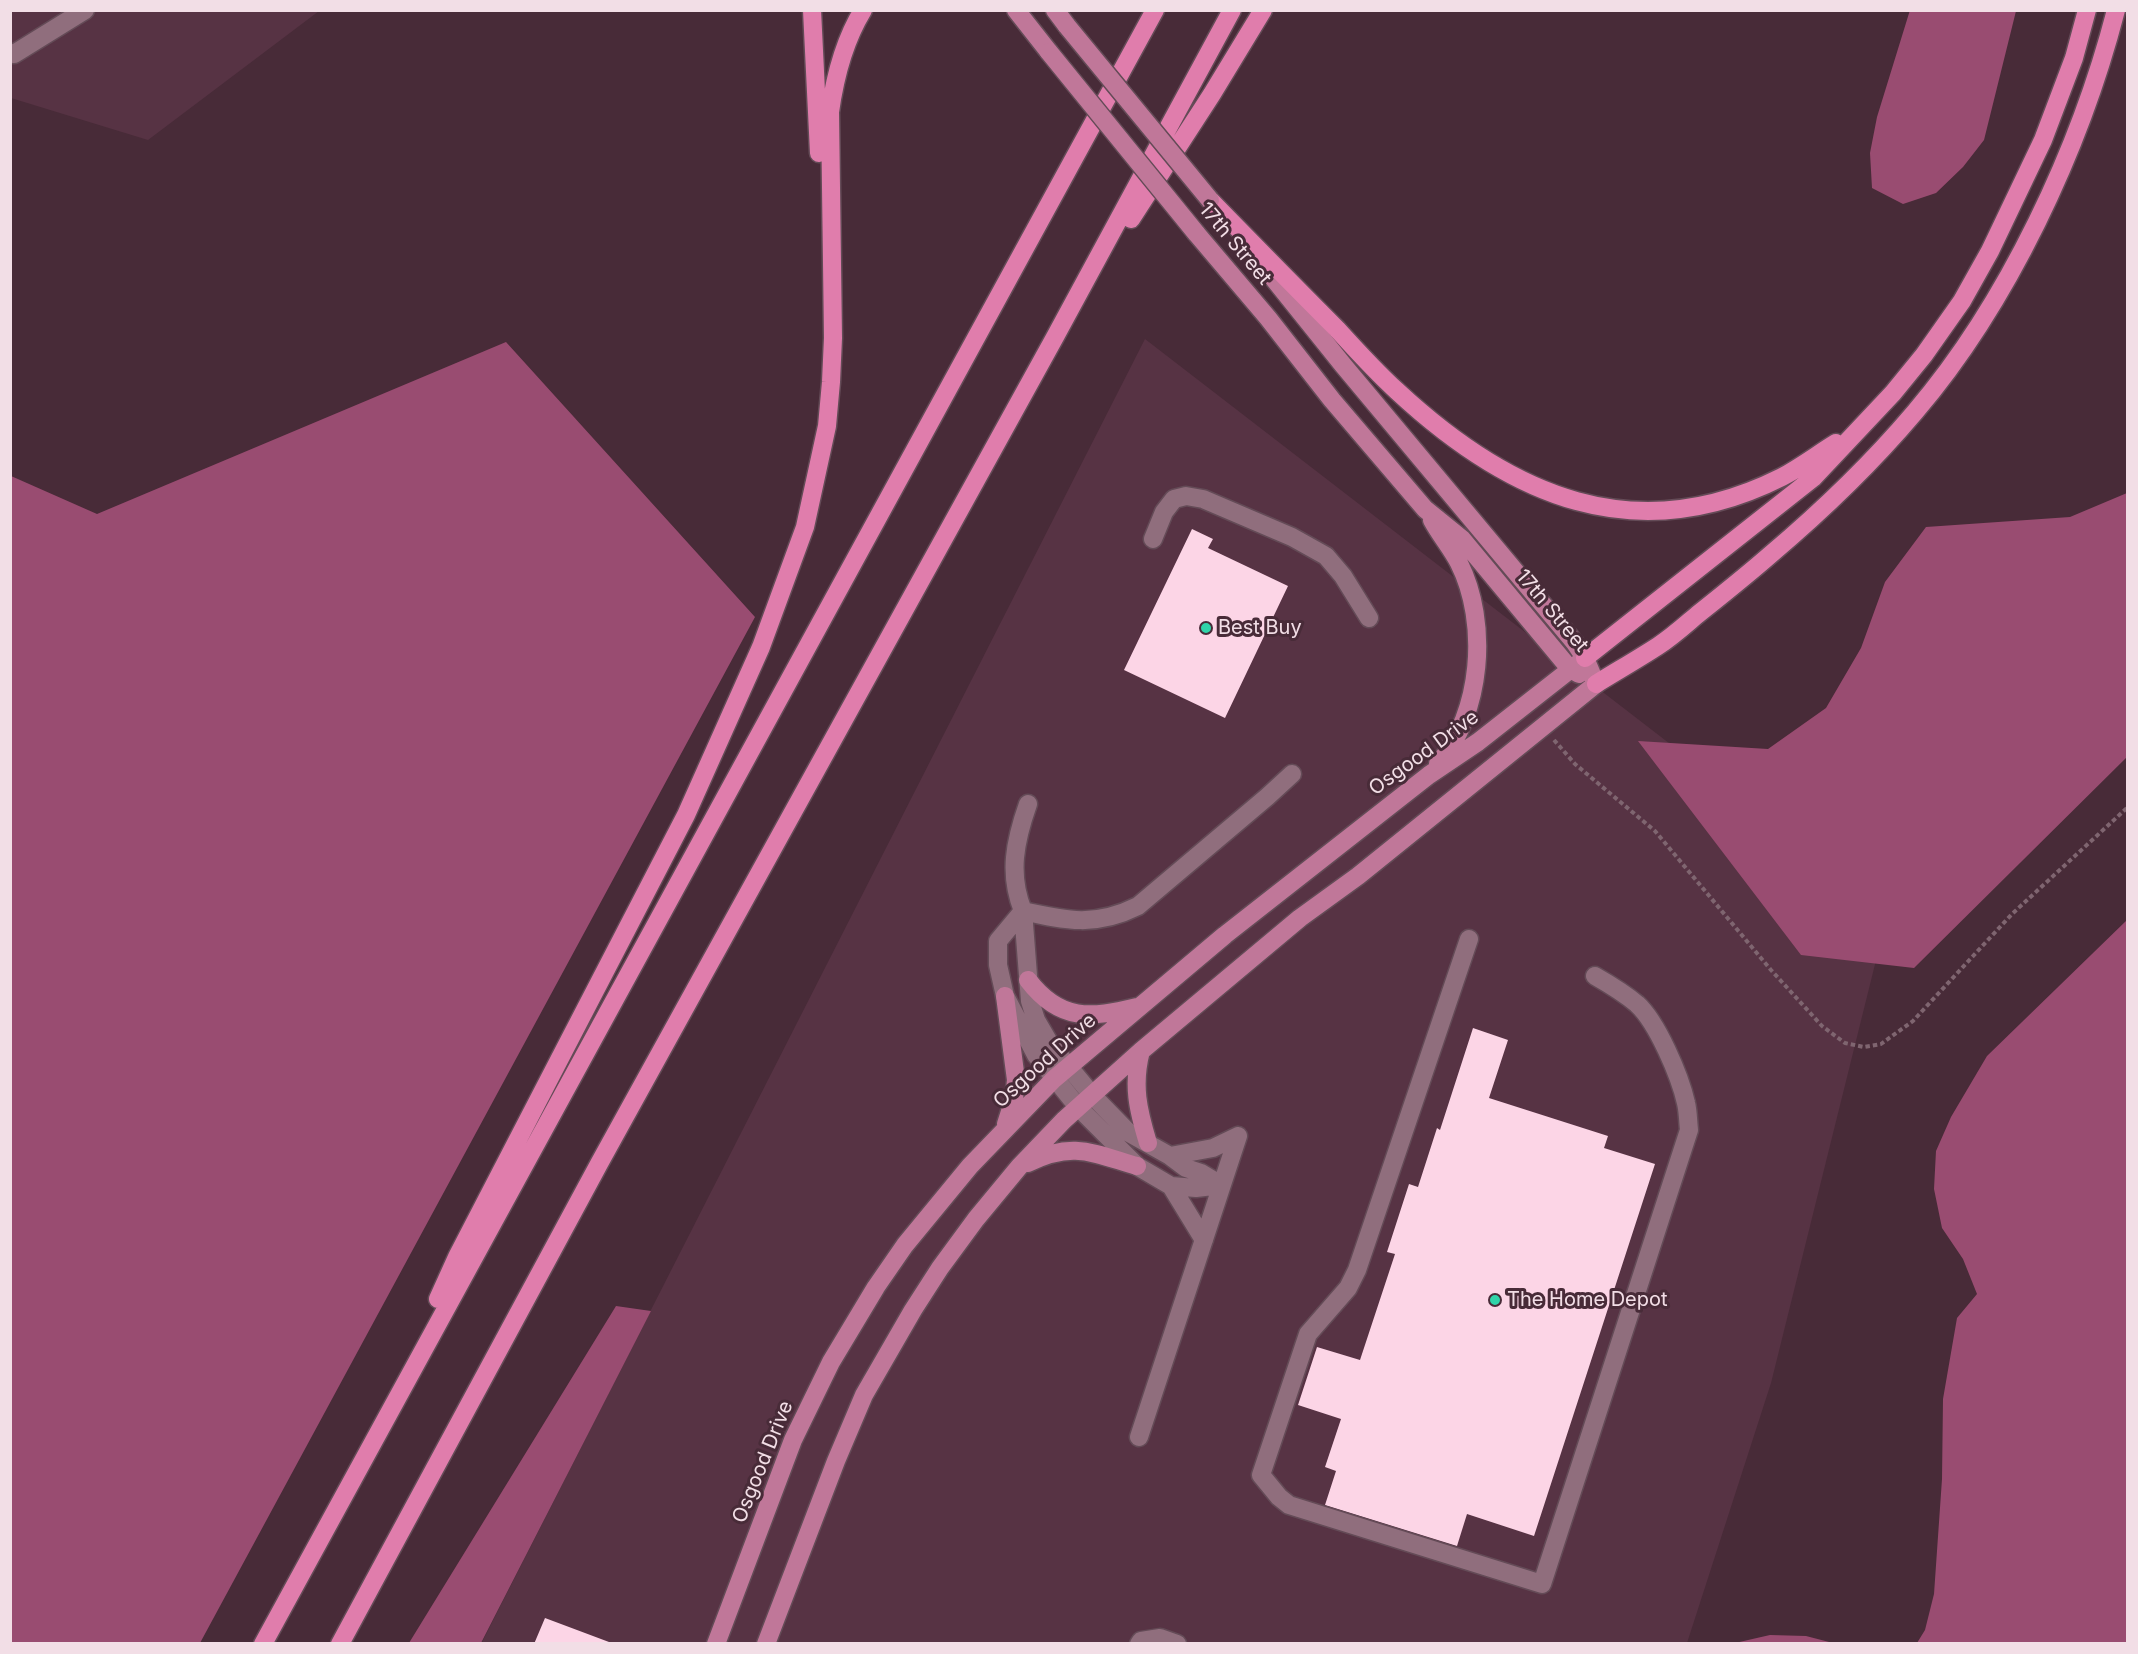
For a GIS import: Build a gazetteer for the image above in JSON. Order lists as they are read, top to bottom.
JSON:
{
  "streets": {
    "main road": ["17th Street", "Osgood Drive"]
  },
  "crossings": [
    ["17th Street", "Osgood Drive"]
  ],
  "places": ["Best Buy", "The Home Depot"]
}
